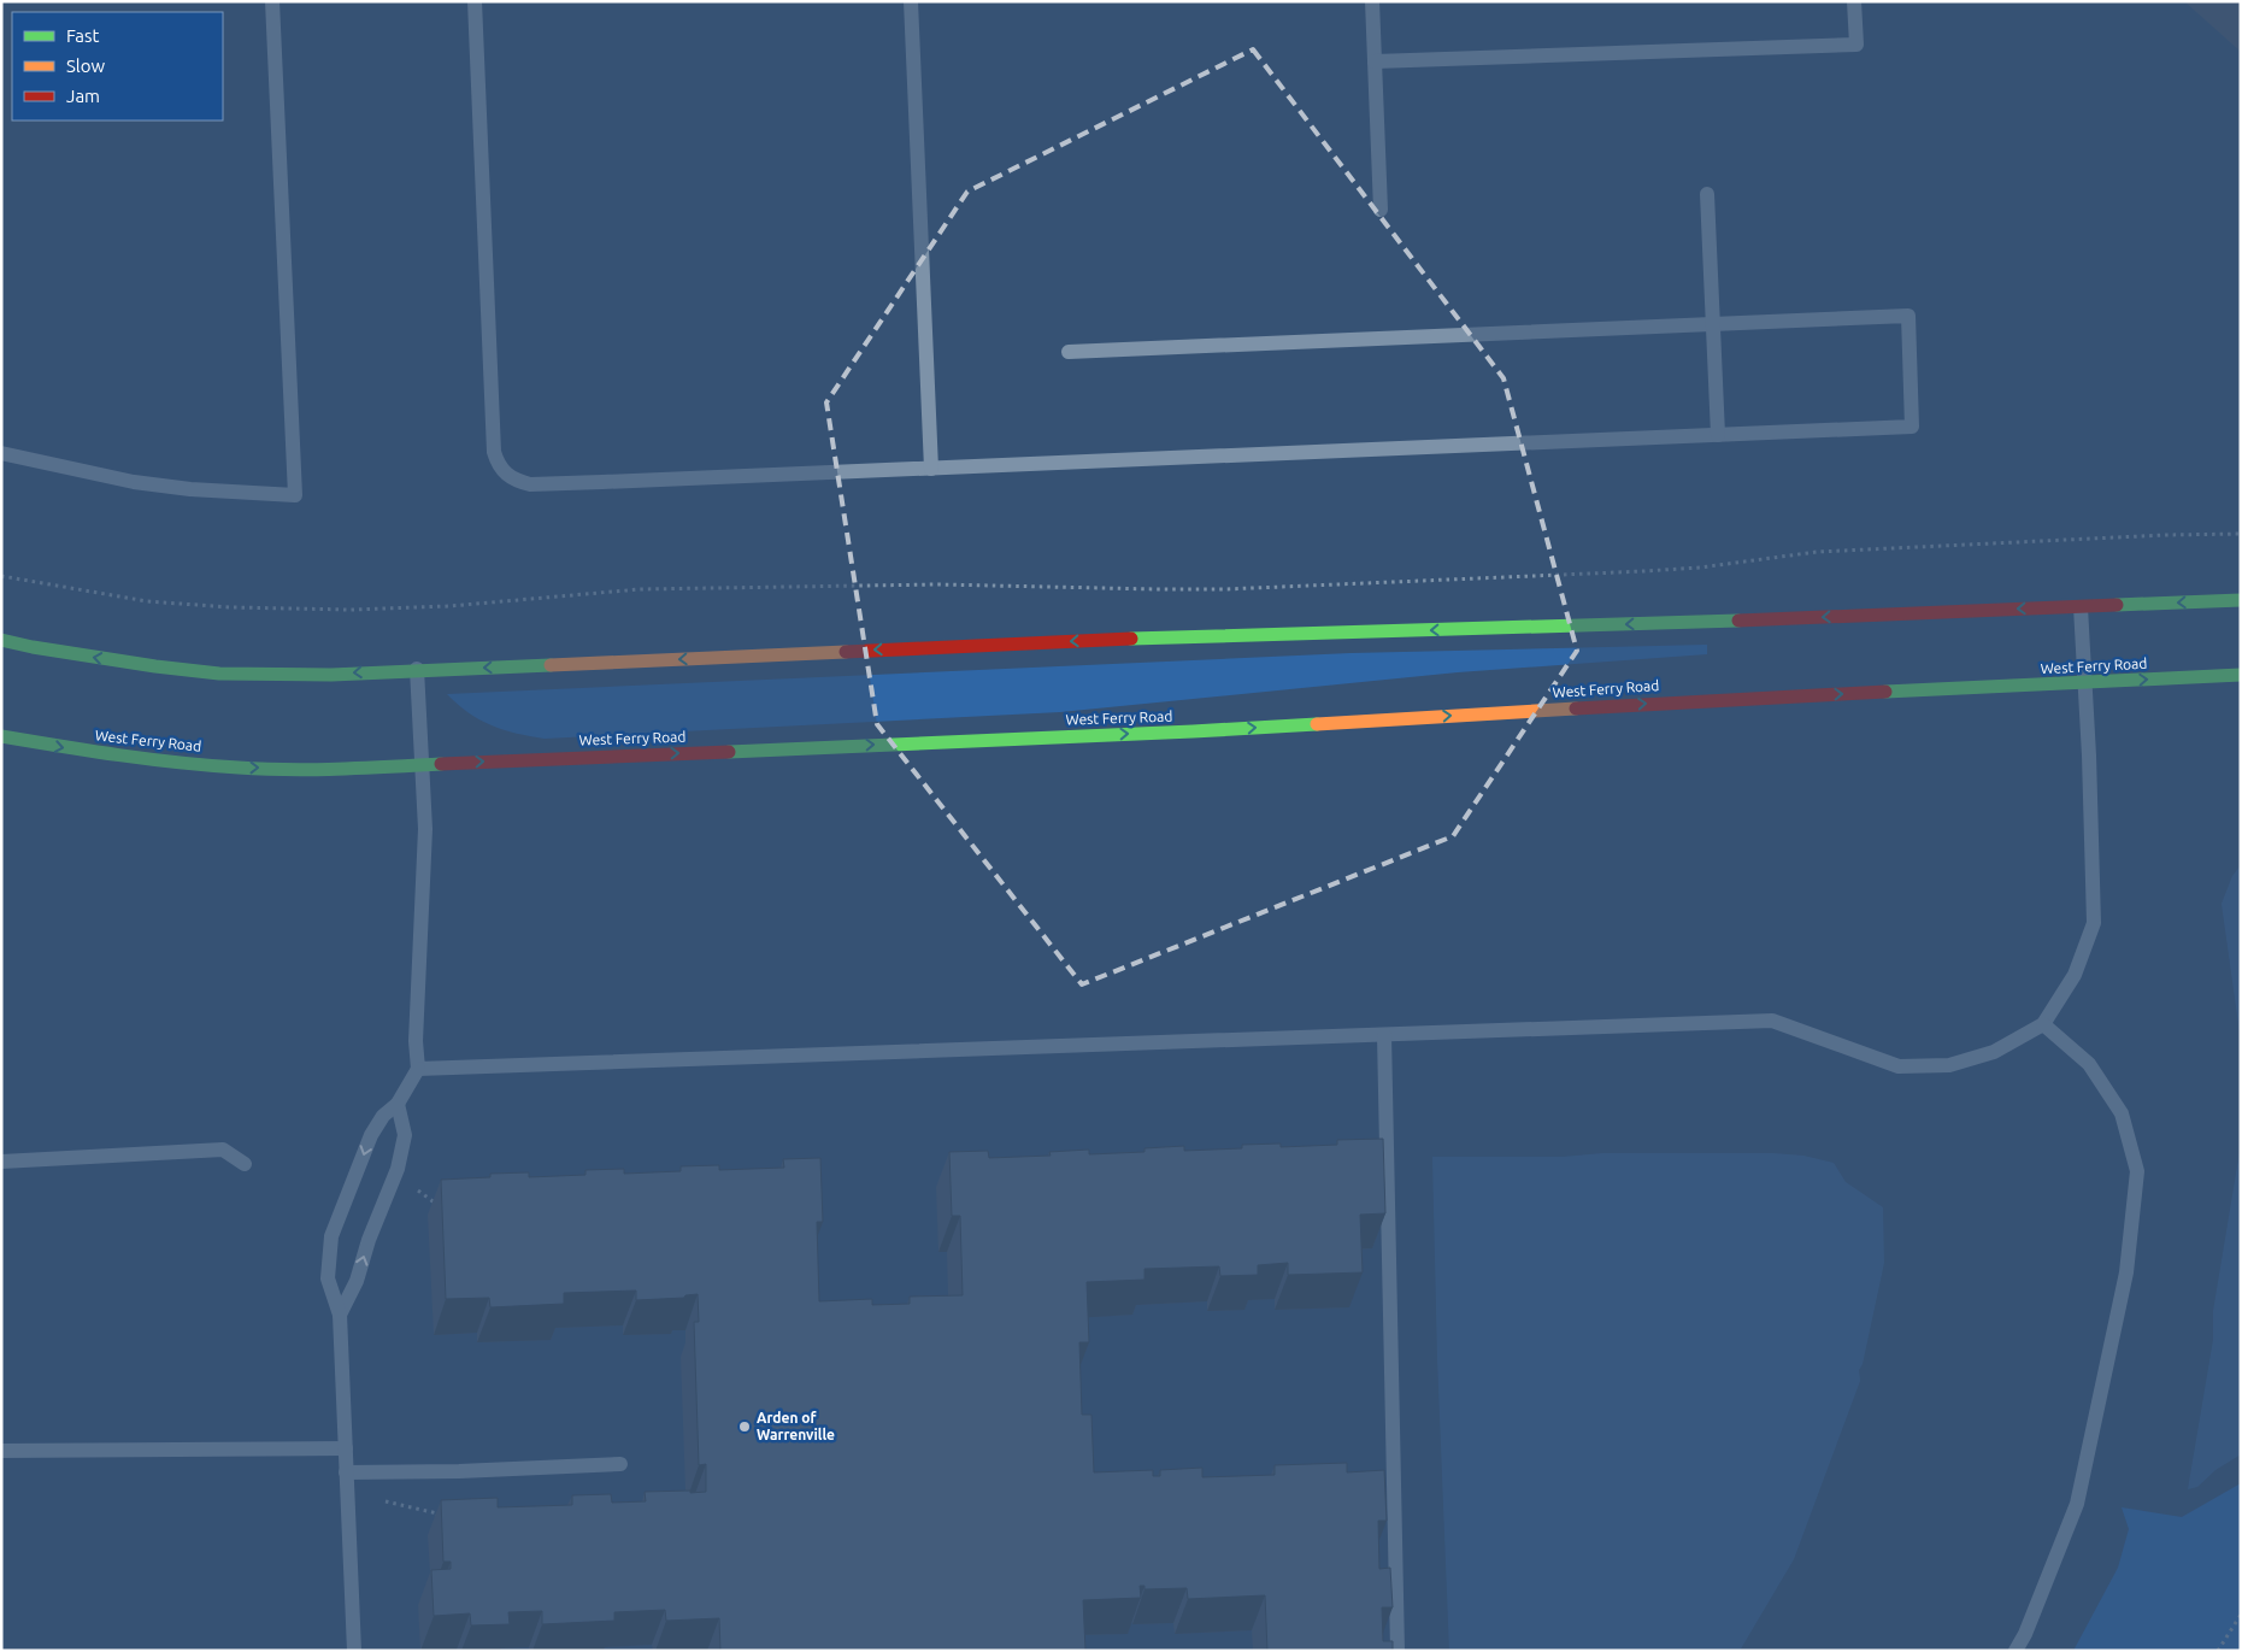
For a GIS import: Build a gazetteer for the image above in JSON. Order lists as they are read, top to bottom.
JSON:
{
  "streets": {
    "main road": ["West Ferry Road"]
  },
  "places": ["Arden of Warrenville"],
  "legend": ["Fast", "Slow", "Jam"]
}
